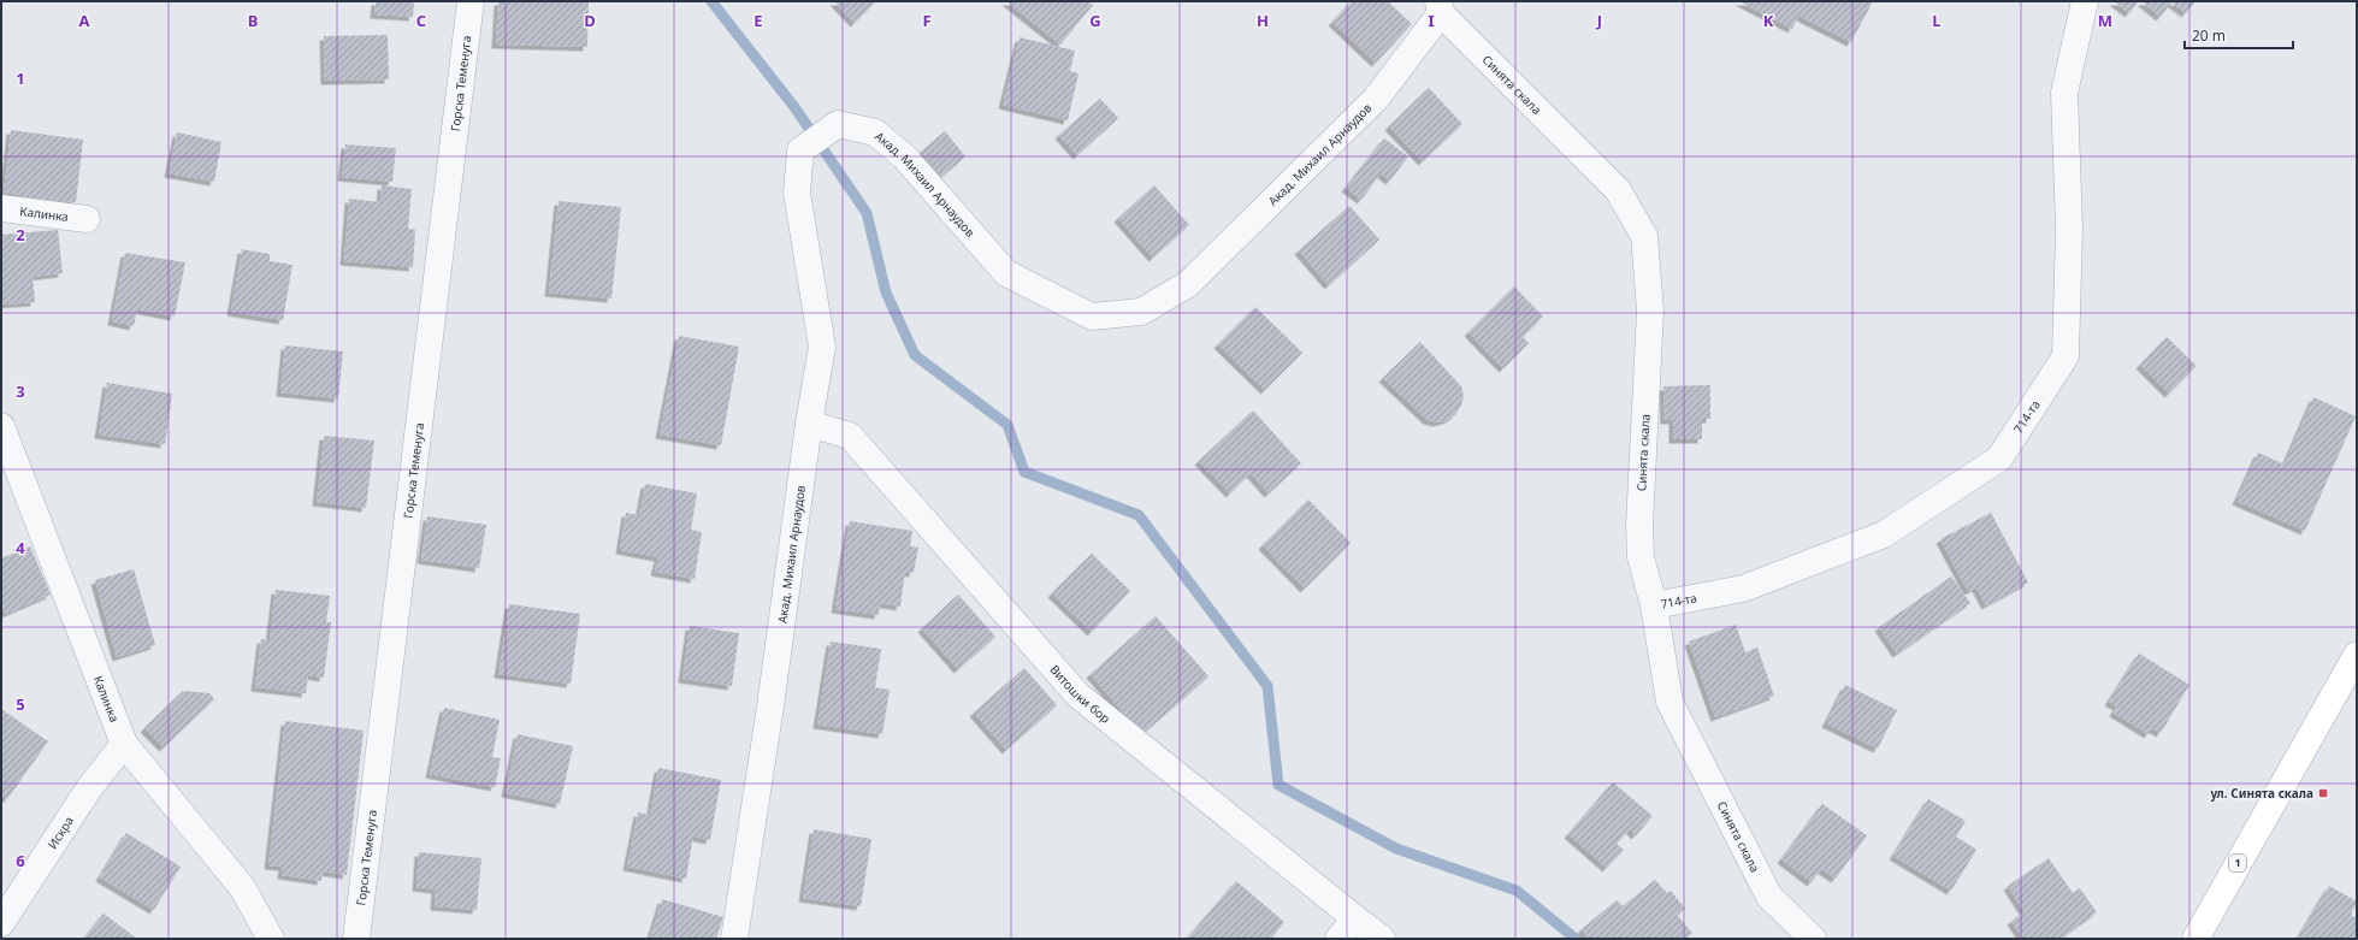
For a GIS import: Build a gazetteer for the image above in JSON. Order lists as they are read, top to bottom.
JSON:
{
  "streets": {
    "main road": ["1"],
    "street": [
      "Горска Теменуга",
      "Синята скала",
      "Акад. Михаил Арнаудов",
      "Калинка",
      "714-та",
      "Витошки бор",
      "Искра"
    ]
  },
  "crossings": [
    ["Синята скала", "Акад. Михаил Арнаудов"],
    ["Синята скала", "714-та"],
    ["Акад. Михаил Арнаудов", "Витошки бор"],
    ["Калинка", "Искра"]
  ],
  "places": {
    "transit": ["ул. Синята скала"]
  },
  "scale_bar": "20 m",
  "grid": {
    "columns": [
      "A",
      "B",
      "C",
      "D",
      "E",
      "F",
      "G",
      "H",
      "I",
      "J",
      "K",
      "L",
      "M"
    ],
    "rows": [
      "1",
      "2",
      "3",
      "4",
      "5",
      "6"
    ]
  }
}
